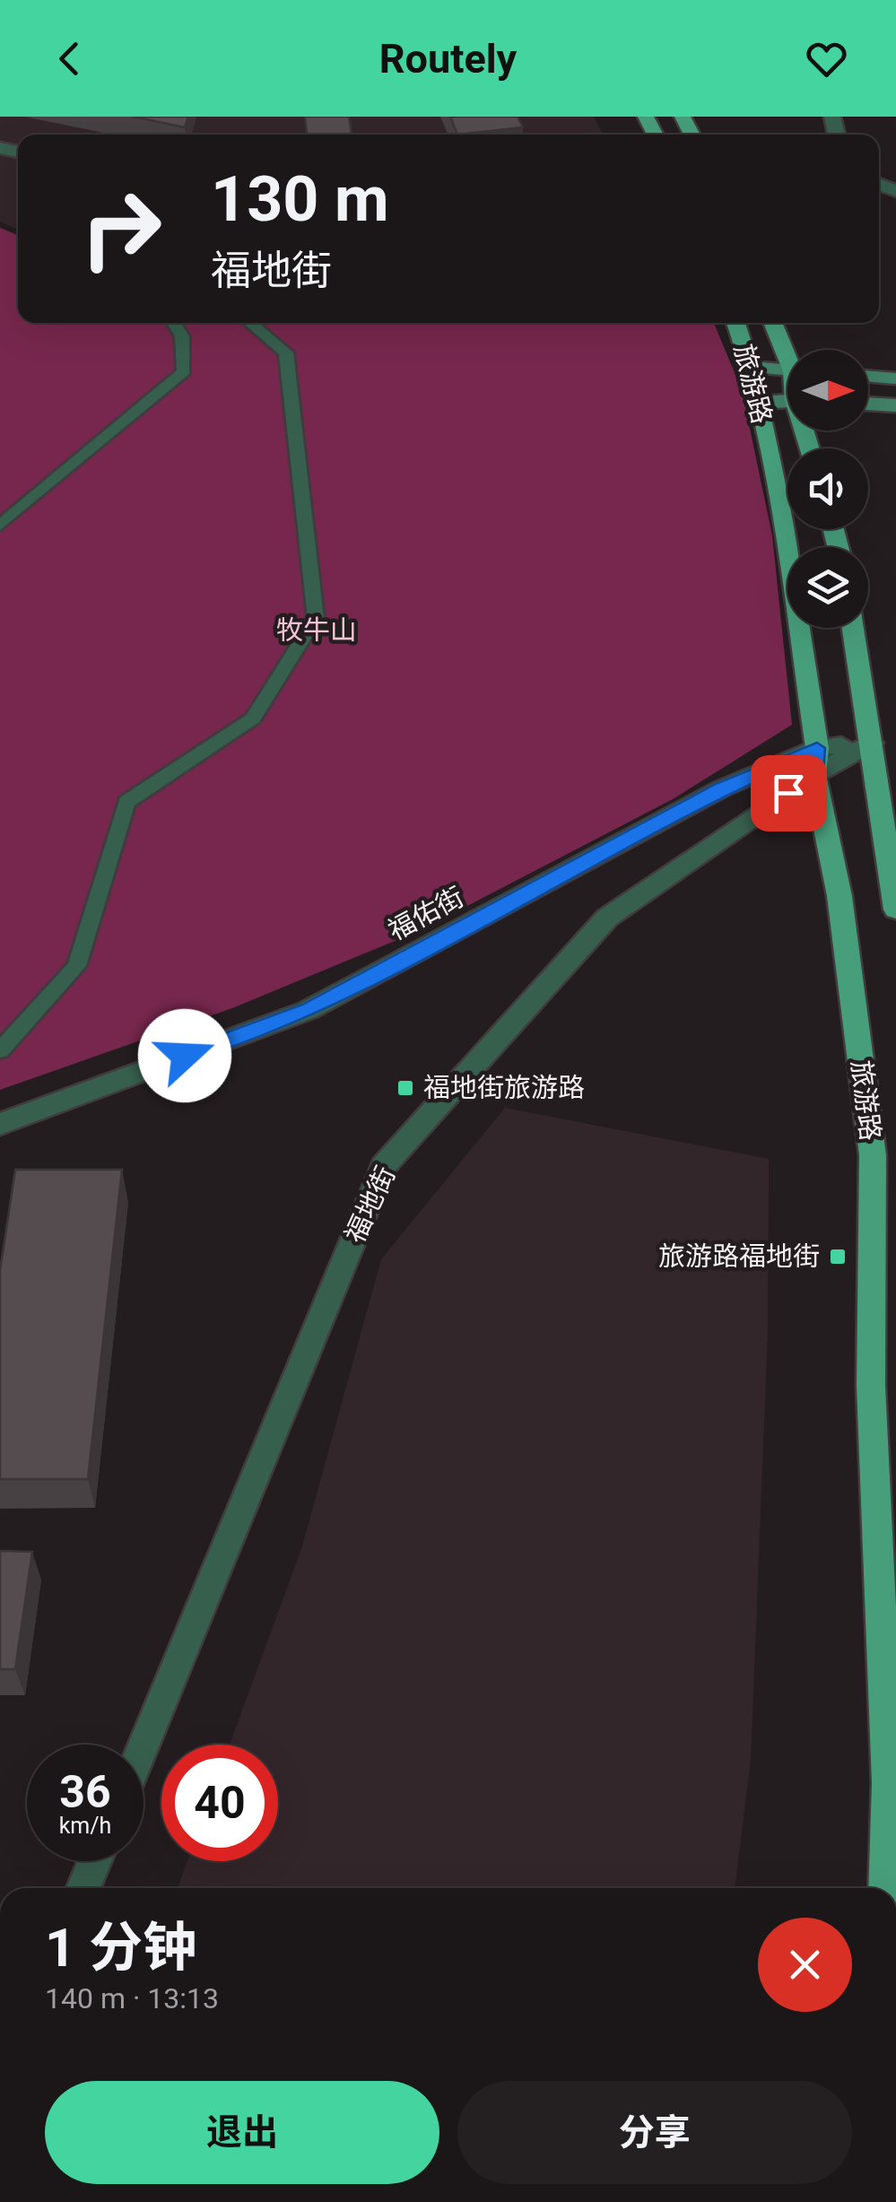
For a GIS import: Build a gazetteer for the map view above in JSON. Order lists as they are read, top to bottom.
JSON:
{
  "streets": {
    "main road": ["旅游路"],
    "street": ["福佑街", "福地街"]
  },
  "crossings": [
    ["旅游路", "福佑街"],
    ["旅游路", "福地街"],
    ["福佑街", "福地街"]
  ],
  "parks": ["牧牛山"],
  "places": {
    "transit": ["福地街旅游路", "旅游路福地街"]
  },
  "north": "right",
  "page": {
    "header": "Routely",
    "turn": ["130 m", "福地街"],
    "speed": "36 km/h",
    "limit": "40",
    "heading": ["1 分钟", "140 m · 13:13"],
    "buttons": ["退出", "分享"]
  }
}
